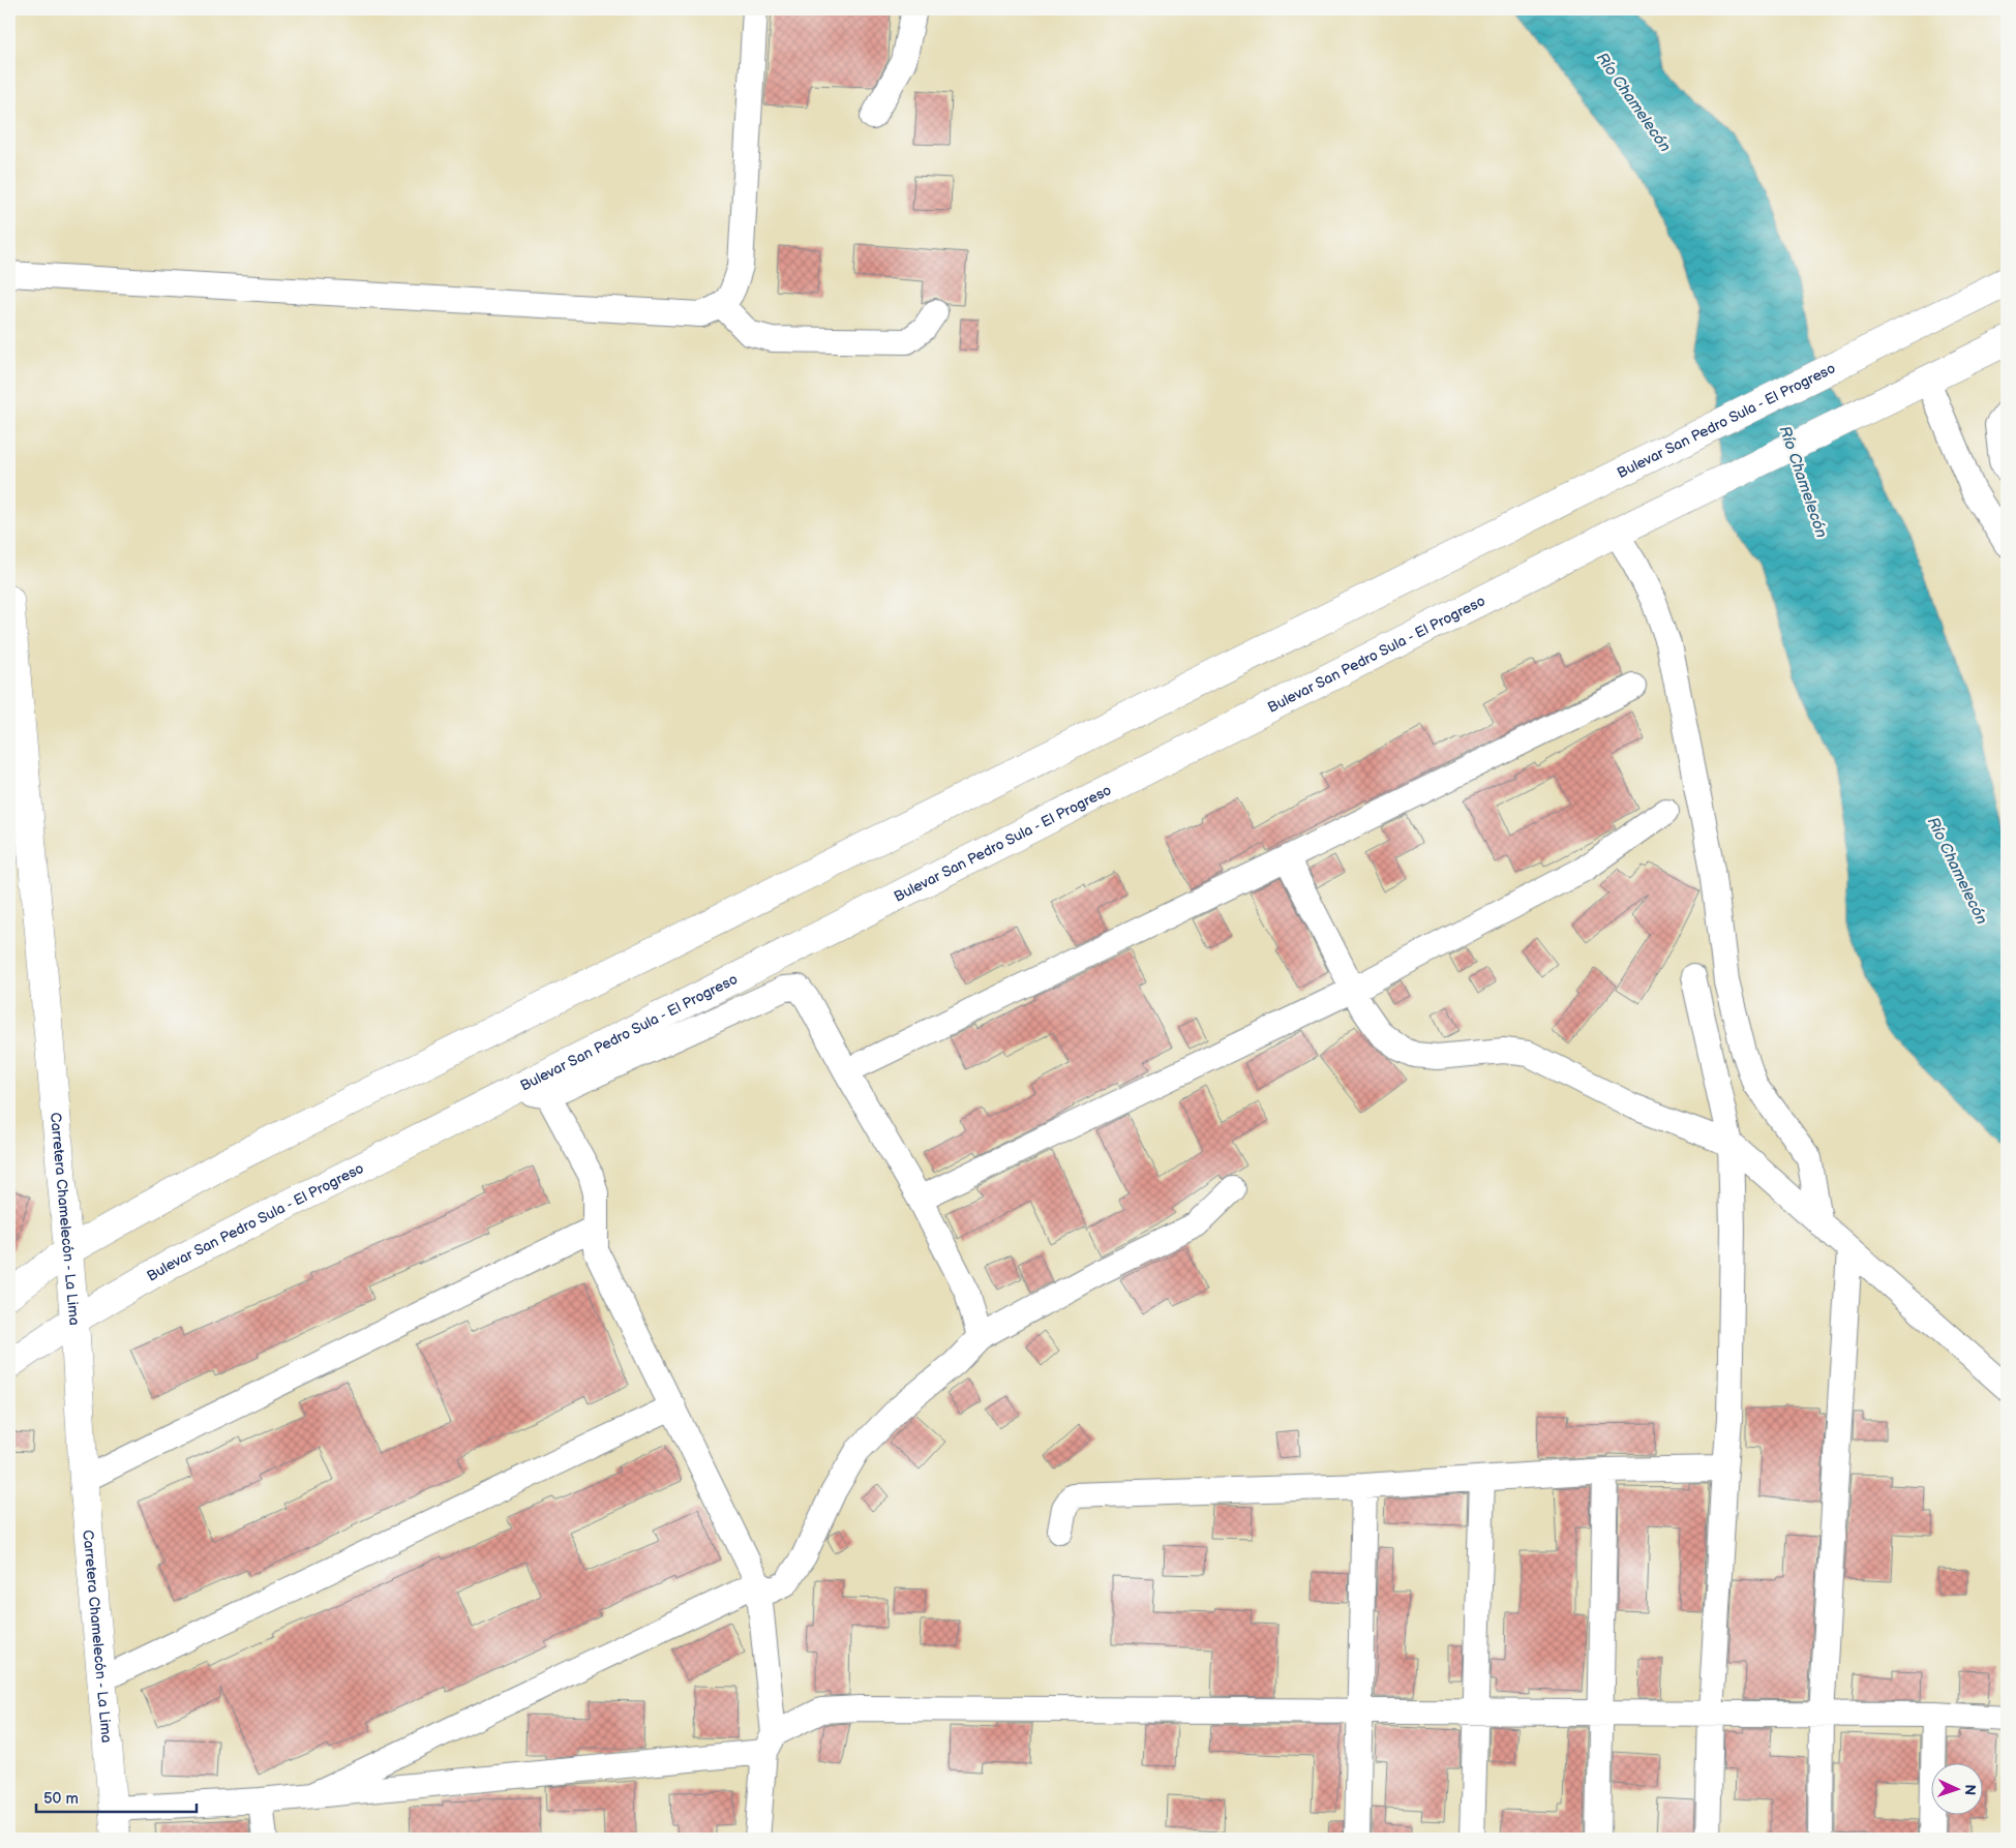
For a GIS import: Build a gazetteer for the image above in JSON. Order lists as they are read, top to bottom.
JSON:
{
  "streets": {
    "main road": ["Bulevar San Pedro Sula - El Progreso", "Carretera Chamelecón - La Lima"]
  },
  "crossings": [
    ["Bulevar San Pedro Sula - El Progreso", "Carretera Chamelecón - La Lima"]
  ],
  "water": ["Río Chamelecón"],
  "scale_bar": "50 m",
  "north": "right"
}
